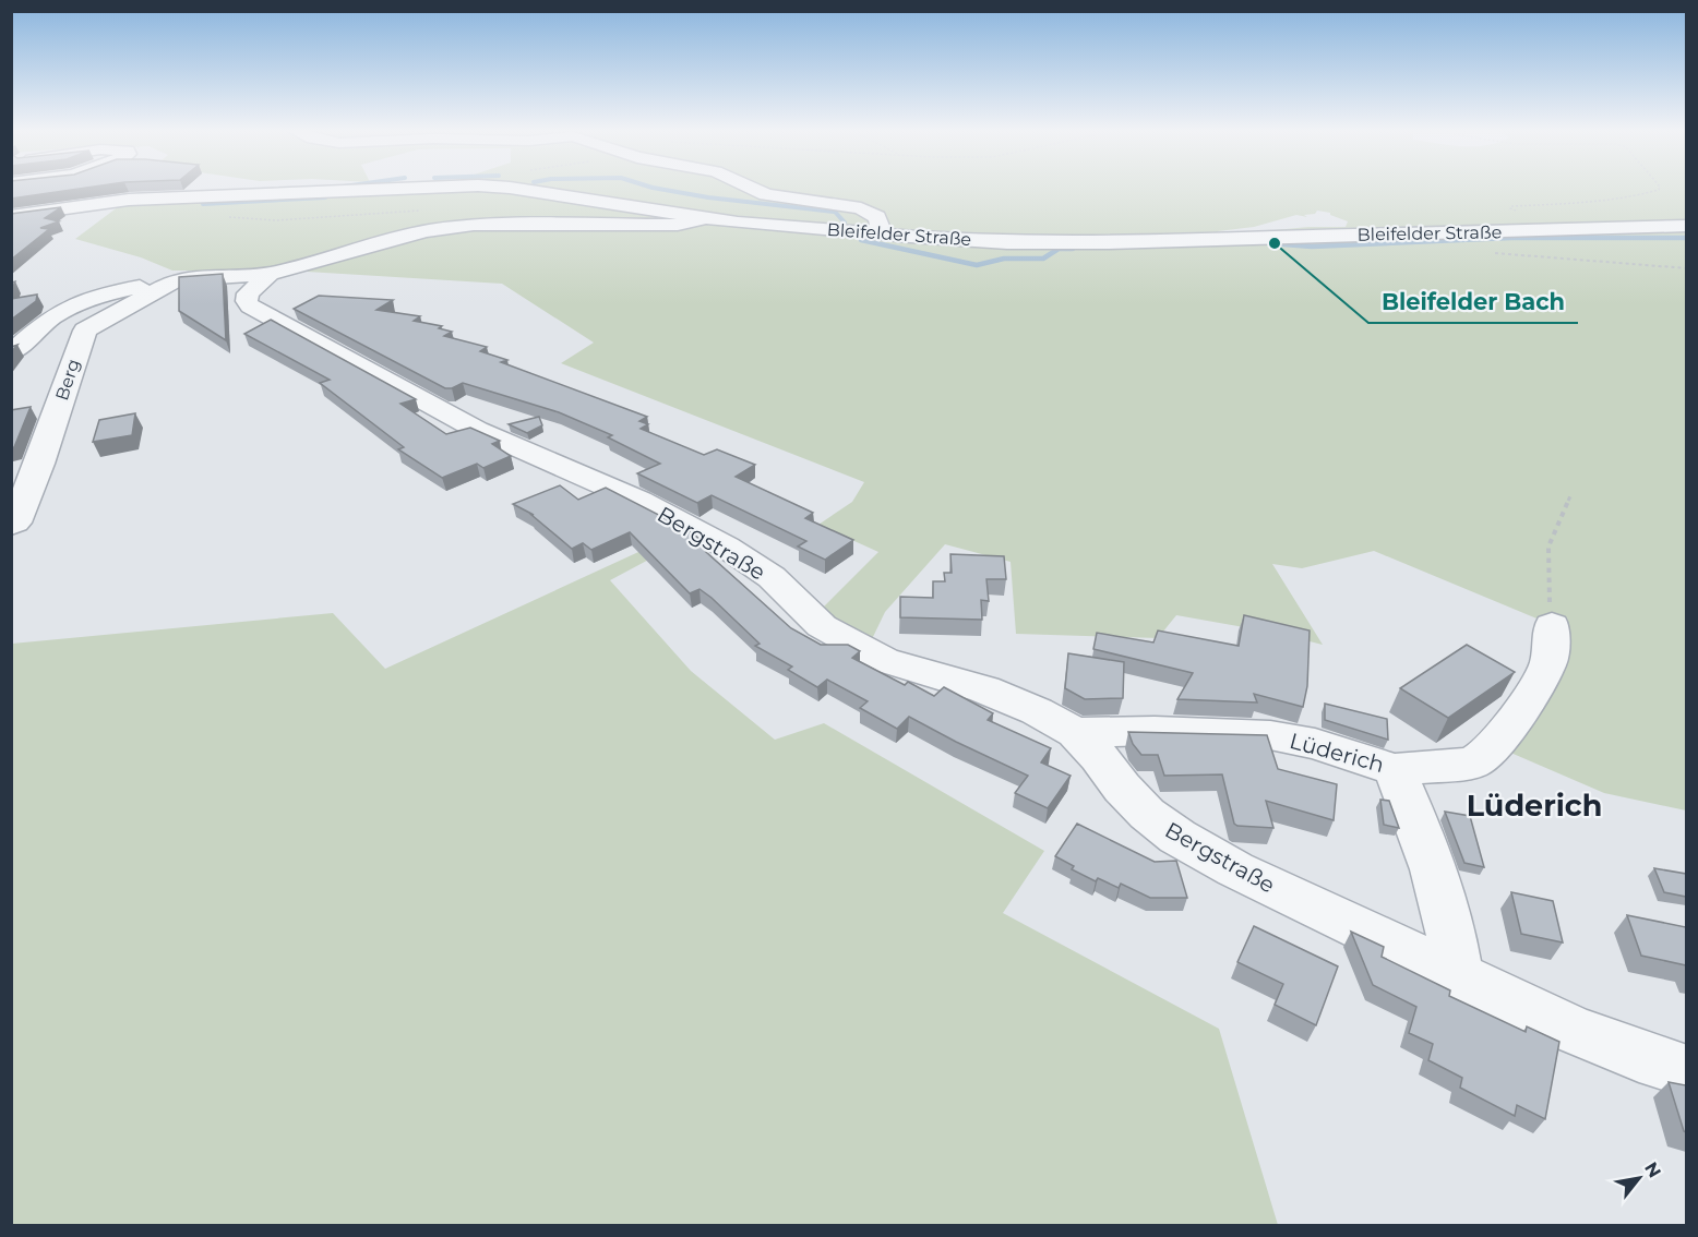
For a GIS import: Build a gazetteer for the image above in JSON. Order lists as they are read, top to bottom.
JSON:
{
  "streets": {
    "street": [
      "Bleifelder Straße",
      "Berg",
      "Bergstraße",
      "Lüderich"
    ]
  },
  "crossings": [
    ["Berg", "Bergstraße"],
    ["Bergstraße", "Lüderich"]
  ],
  "districts": ["Lüderich"],
  "places": ["Bleifelder Bach"],
  "north": "top right"
}
